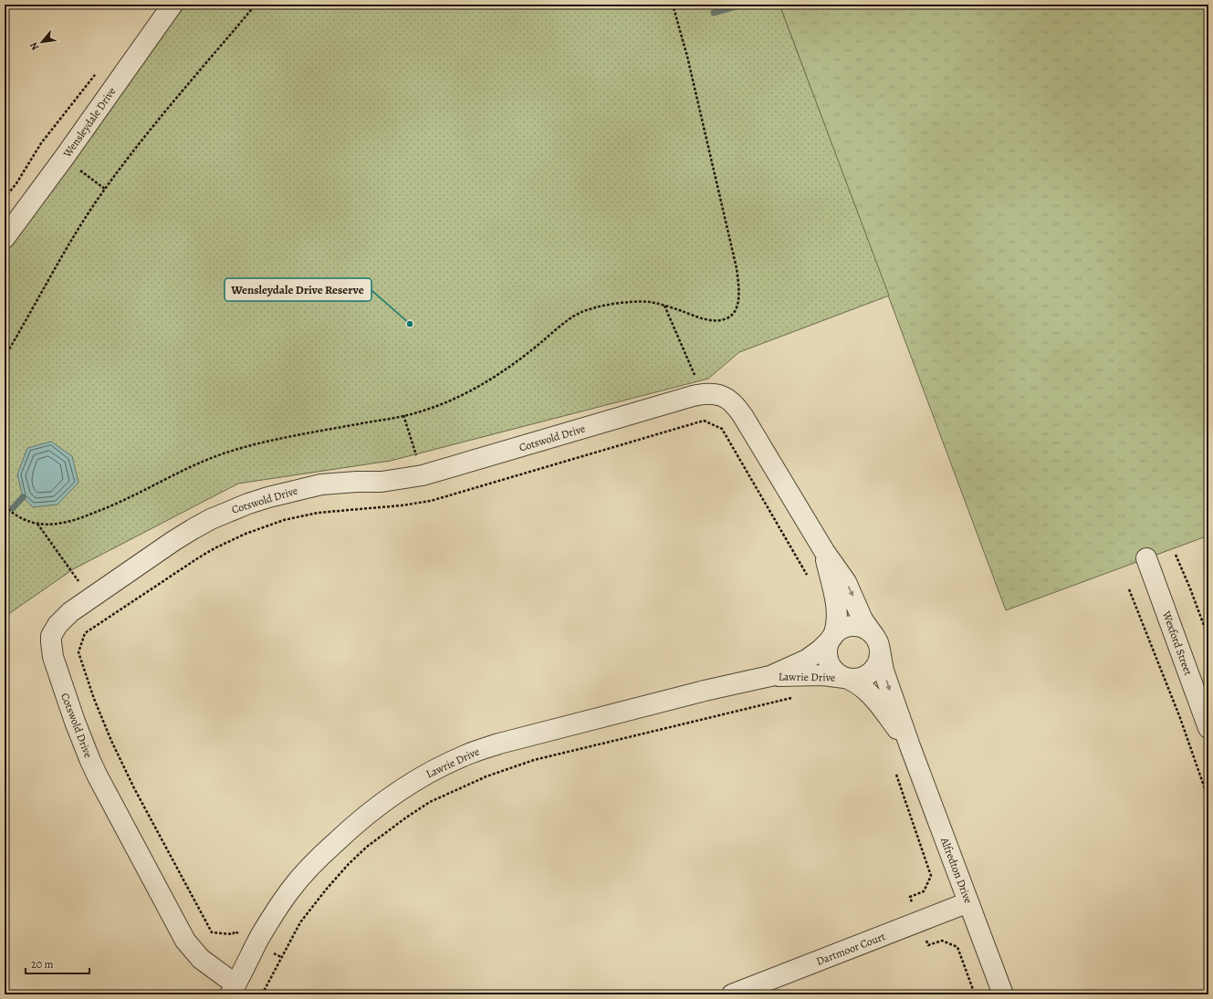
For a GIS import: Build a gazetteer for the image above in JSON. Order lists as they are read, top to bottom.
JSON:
{
  "streets": {
    "street": [
      "Wensleydale Drive",
      "Cotswold Drive",
      "Wexford Street",
      "Lawrie Drive",
      "Alfredton Drive",
      "Dartmoor Court"
    ]
  },
  "crossings": [
    ["Cotswold Drive", "Lawrie Drive"],
    ["Cotswold Drive", "Alfredton Drive"],
    ["Lawrie Drive", "Alfredton Drive"],
    ["Alfredton Drive", "Dartmoor Court"]
  ],
  "places": ["Wensleydale Drive Reserve"],
  "scale_bar": "20 m",
  "north": "bottom left"
}
